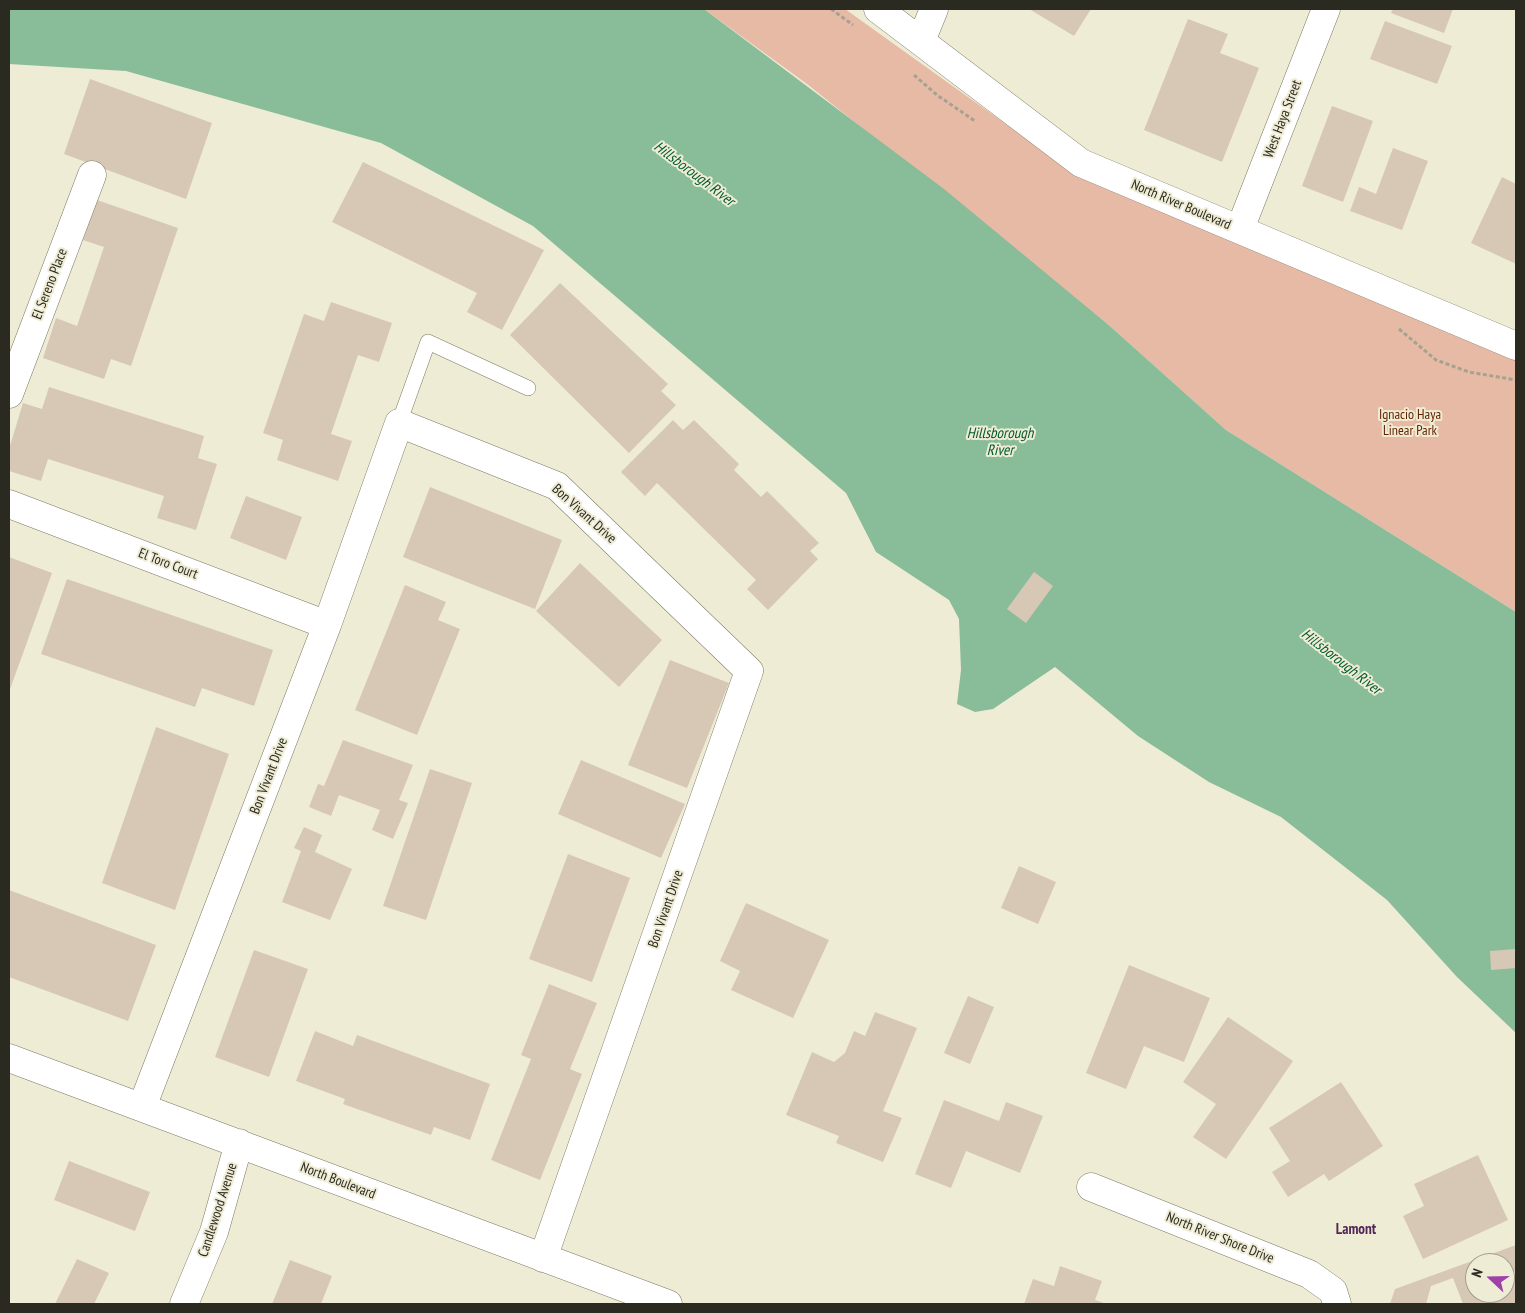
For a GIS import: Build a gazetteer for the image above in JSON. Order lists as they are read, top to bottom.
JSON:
{
  "streets": {
    "street": [
      "West Haya Street",
      "North River Boulevard",
      "El Sereno Place",
      "Bon Vivant Drive",
      "El Toro Court",
      "North Boulevard",
      "Candlewood Avenue",
      "North River Shore Drive"
    ]
  },
  "crossings": [
    ["West Haya Street", "North River Boulevard"],
    ["Bon Vivant Drive", "El Toro Court"],
    ["Bon Vivant Drive", "North Boulevard"],
    ["North Boulevard", "Candlewood Avenue"]
  ],
  "districts": ["Lamont"],
  "water": ["Hillsborough River"],
  "parks": ["Ignacio Haya Linear Park"],
  "north": "left"
}
